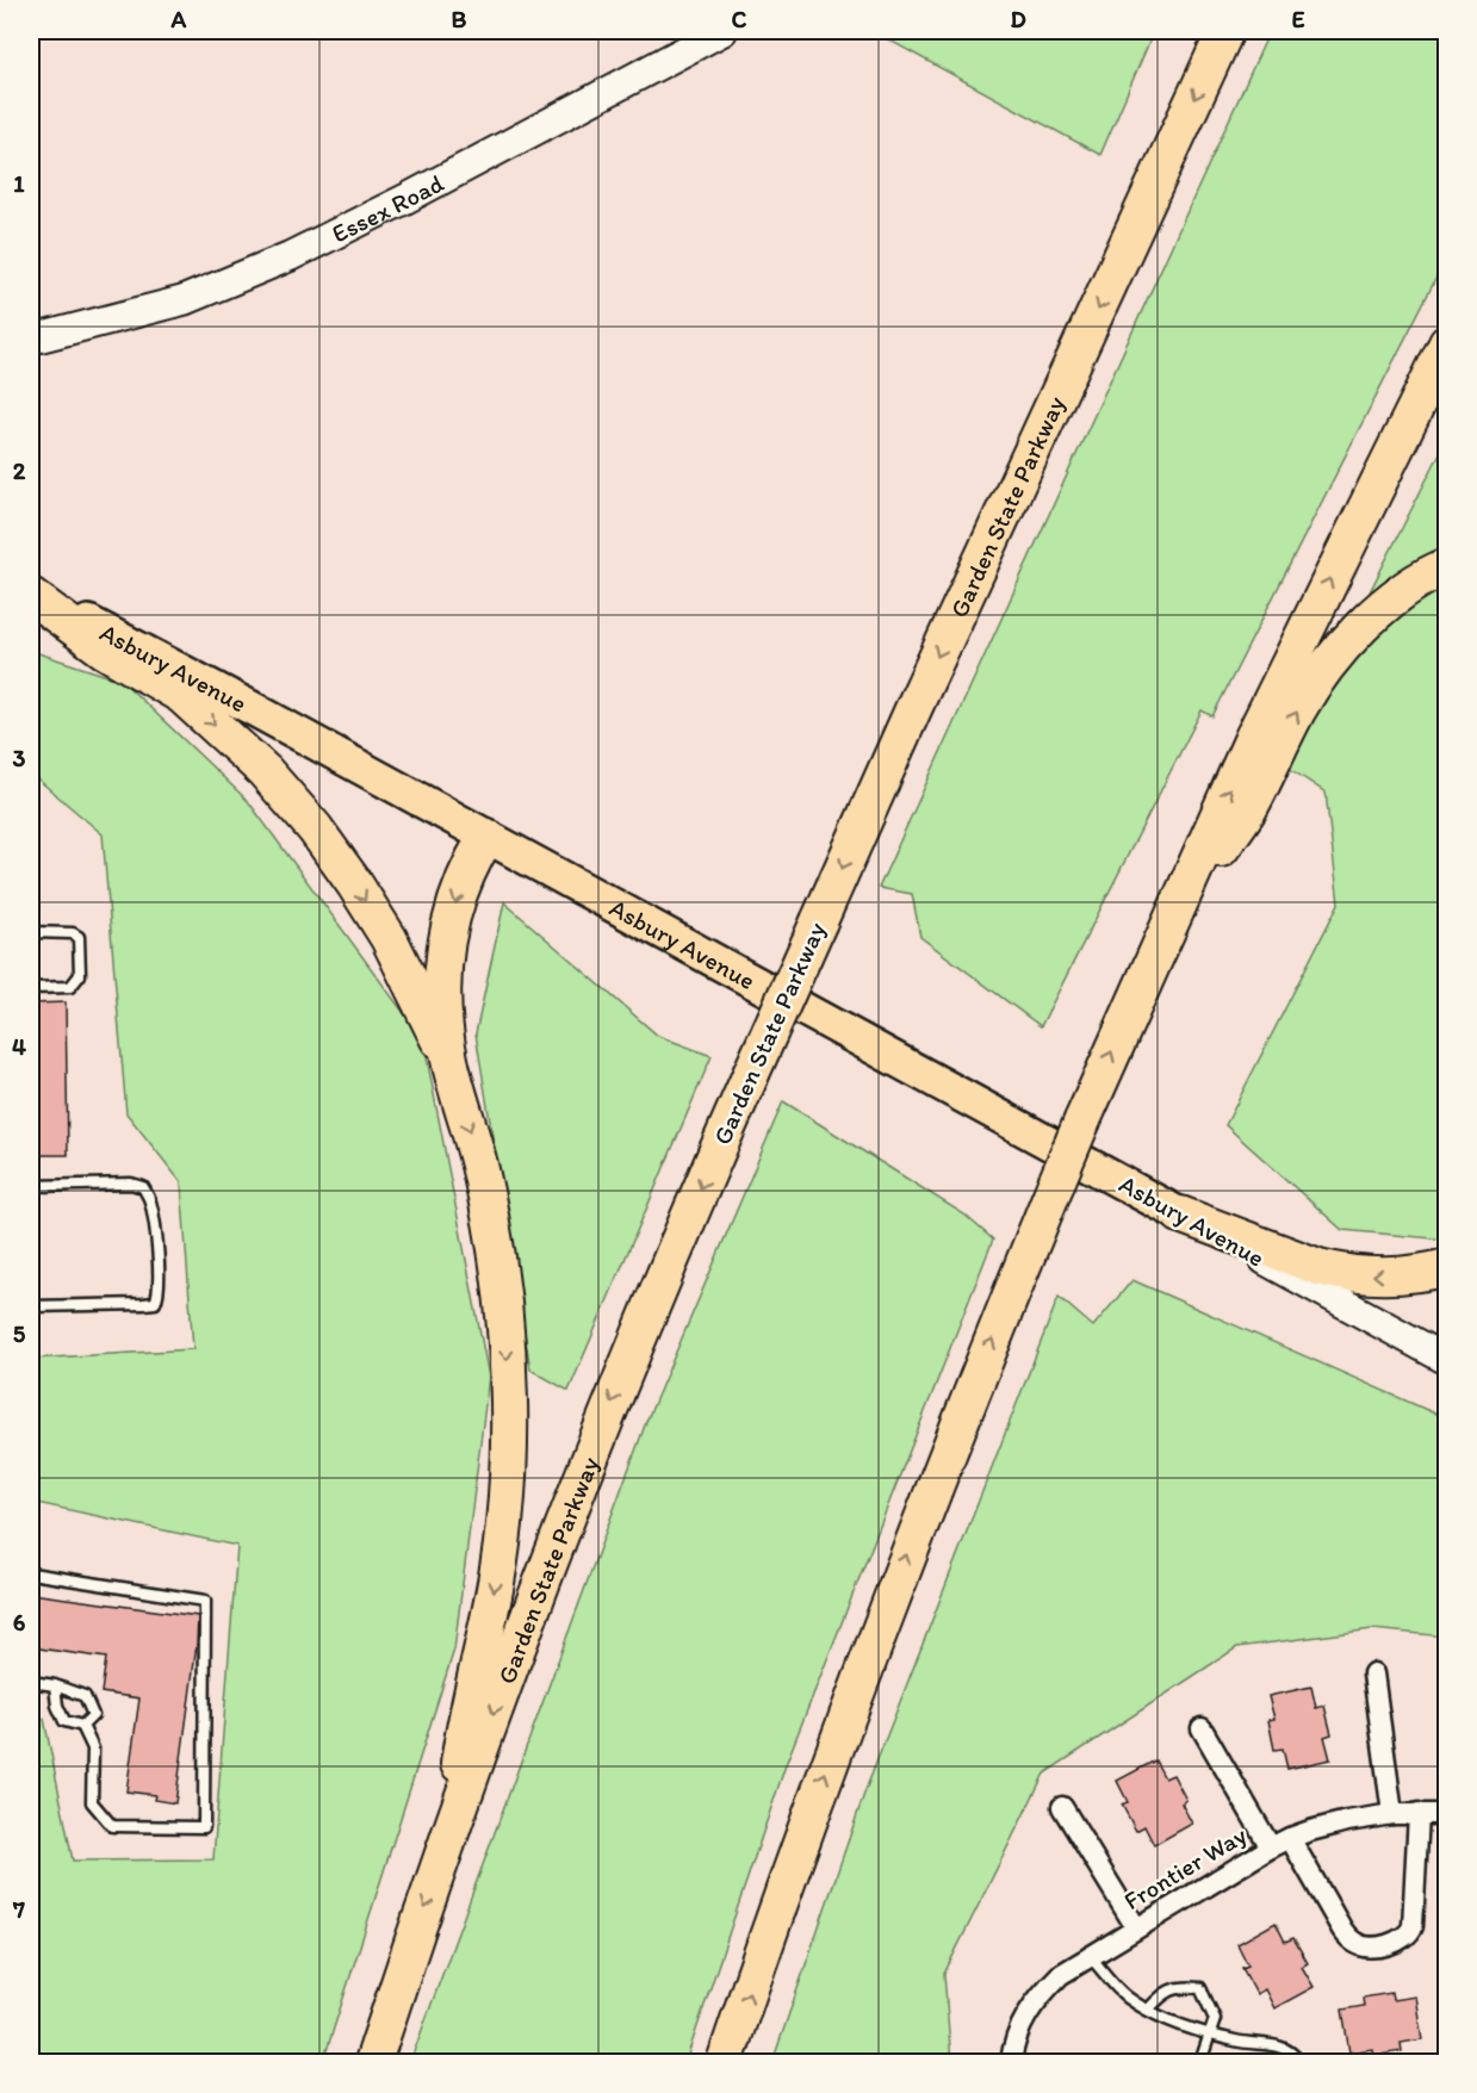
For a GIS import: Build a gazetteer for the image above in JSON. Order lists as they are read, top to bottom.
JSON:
{
  "streets": {
    "highway": ["Garden State Parkway"],
    "main road": ["Asbury Avenue"],
    "street": ["Essex Road", "Frontier Way"]
  },
  "grid": {
    "columns": [
      "A",
      "B",
      "C",
      "D",
      "E"
    ],
    "rows": [
      "1",
      "2",
      "3",
      "4",
      "5",
      "6",
      "7"
    ]
  }
}
